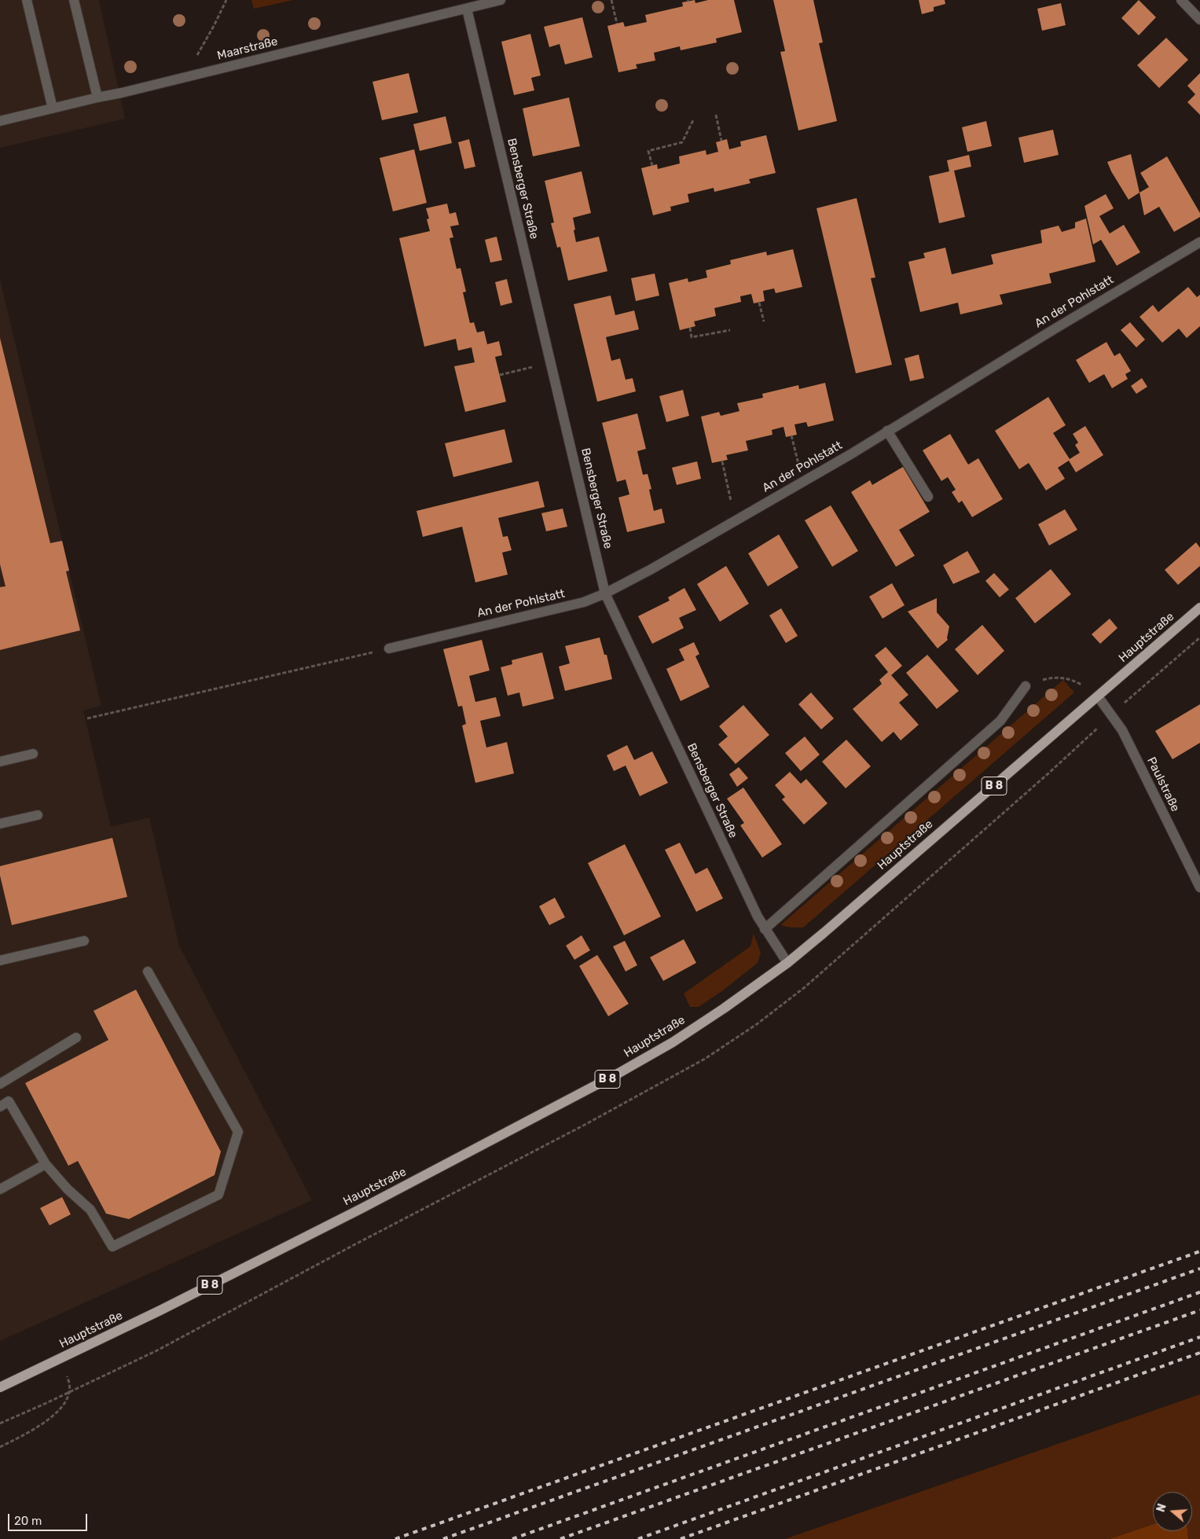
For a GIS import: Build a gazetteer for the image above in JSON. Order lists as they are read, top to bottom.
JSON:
{
  "streets": {
    "main road": ["Hauptstraße", "B 8"],
    "street": [
      "Maarstraße",
      "Bensberger Straße",
      "An der Pohlstatt",
      "Paulstraße"
    ]
  },
  "crossings": [
    ["Maarstraße", "Bensberger Straße"],
    ["Bensberger Straße", "An der Pohlstatt"],
    ["Bensberger Straße", "Hauptstraße"],
    ["Hauptstraße", "Paulstraße"]
  ],
  "scale_bar": "20 m",
  "north": "left"
}
